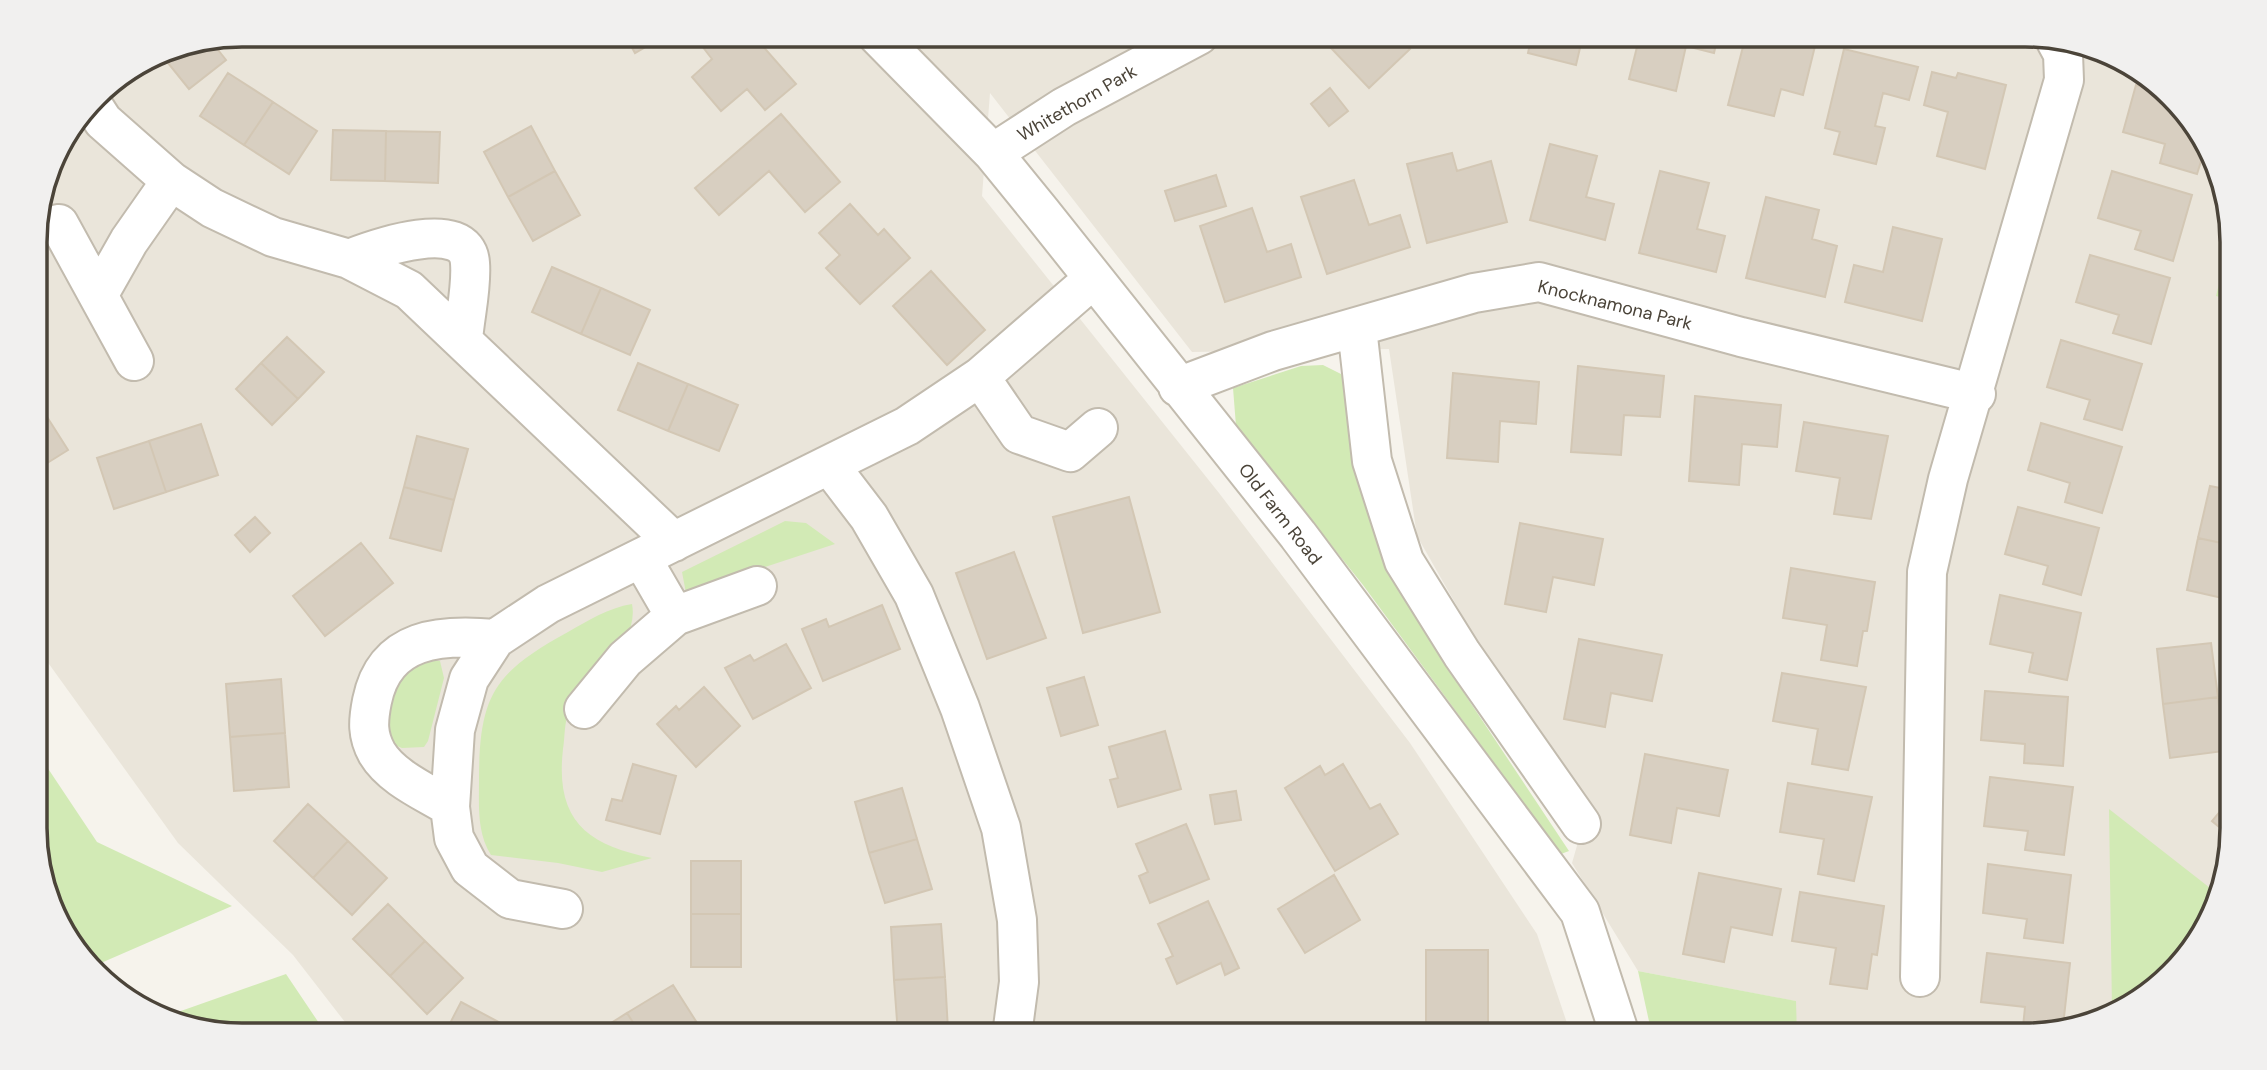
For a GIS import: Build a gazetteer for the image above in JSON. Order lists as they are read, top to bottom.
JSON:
{
  "streets": {
    "street": ["Whitethorn Park", "Knocknamona Park", "Old Farm Road"]
  },
  "crossings": [
    ["Whitethorn Park", "Old Farm Road"],
    ["Knocknamona Park", "Old Farm Road"]
  ]
}
